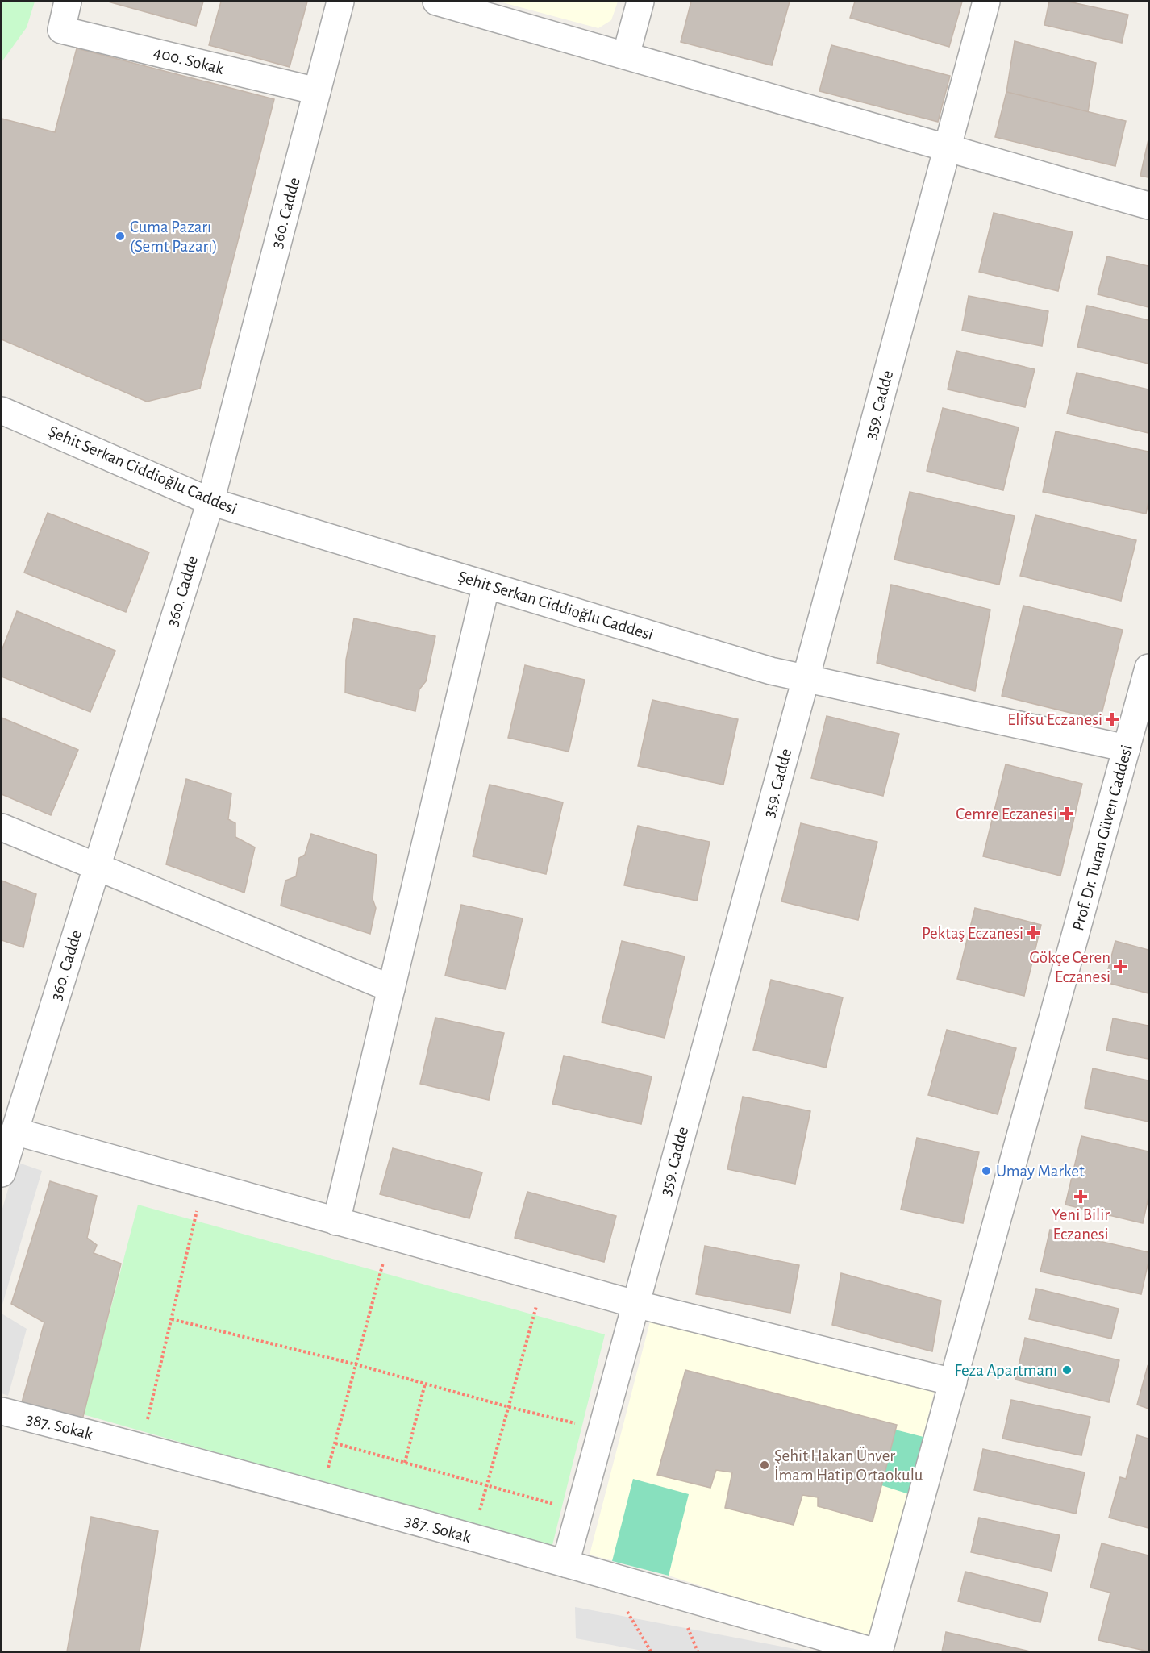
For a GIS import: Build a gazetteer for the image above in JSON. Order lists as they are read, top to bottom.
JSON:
{
  "streets": {
    "street": [
      "400. Sokak",
      "360. Cadde",
      "359. Cadde",
      "Şehit Serkan Ciddioğlu Caddesi",
      "Prof. Dr. Turan Güven Caddesi",
      "387. Sokak"
    ]
  },
  "crossings": [
    ["400. Sokak", "360. Cadde"],
    ["360. Cadde", "Şehit Serkan Ciddioğlu Caddesi"],
    ["359. Cadde", "Şehit Serkan Ciddioğlu Caddesi"],
    ["359. Cadde", "387. Sokak"],
    ["Şehit Serkan Ciddioğlu Caddesi", "Prof. Dr. Turan Güven Caddesi"]
  ],
  "places": {
    "other": [
      "Cuma Pazarı (Semt Pazarı)",
      "Umay Market",
      "Feza Apartmanı",
      "Şehit Hakan Ünver İmam Hatip Ortaokulu"
    ],
    "health": [
      "Elifsu Eczanesi",
      "Cemre Eczanesi",
      "Pektaş Eczanesi",
      "Gökçe Ceren Eczanesi",
      "Yeni Bilir Eczanesi"
    ]
  }
}
